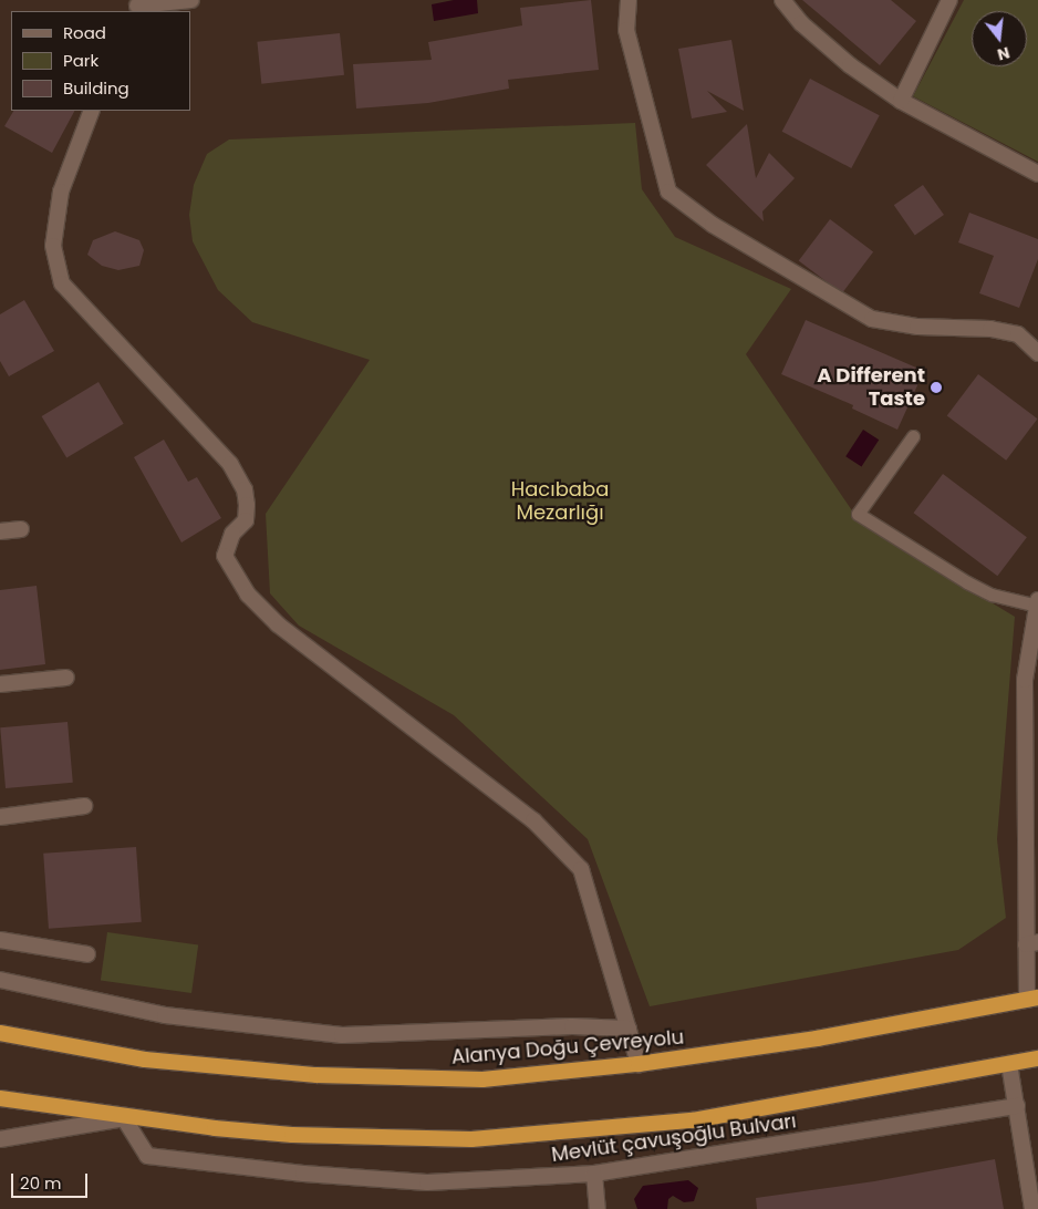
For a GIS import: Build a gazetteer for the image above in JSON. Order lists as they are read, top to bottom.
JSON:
{
  "streets": {
    "highway": ["Alanya Doğu Çevreyolu"],
    "street": ["Mevlüt çavuşoğlu Bulvarı"]
  },
  "parks": ["Hacıbaba Mezarlığı"],
  "places": ["A Different Taste"],
  "legend": ["Road", "Park", "Building"],
  "scale_bar": "20 m",
  "north": "bottom"
}
